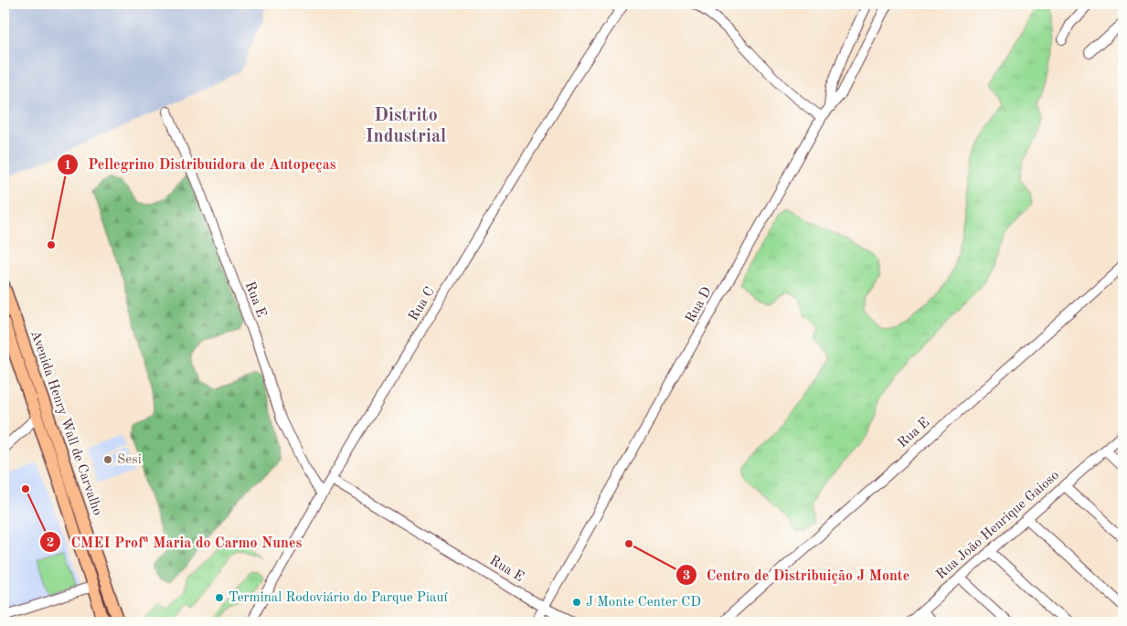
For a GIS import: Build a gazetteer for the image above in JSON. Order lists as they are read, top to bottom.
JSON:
{
  "streets": {
    "main road": ["Avenida Henry Wall de Carvalho"],
    "street": [
      "Rua E",
      "Rua C",
      "Rua D",
      "Rua João Henrique Gaioso"
    ]
  },
  "crossings": [
    ["Rua E", "Rua C"],
    ["Rua E", "Rua D"]
  ],
  "districts": ["Distrito Industrial"],
  "places": [
    "Pellegrino Distribuidora de Autopeças",
    "Sesi",
    "CMEI Profª Maria do Carmo Nunes",
    "Centro de Distribuição J Monte",
    "Terminal Rodoviário do Parque Piauí",
    "J Monte Center CD"
  ]
}
